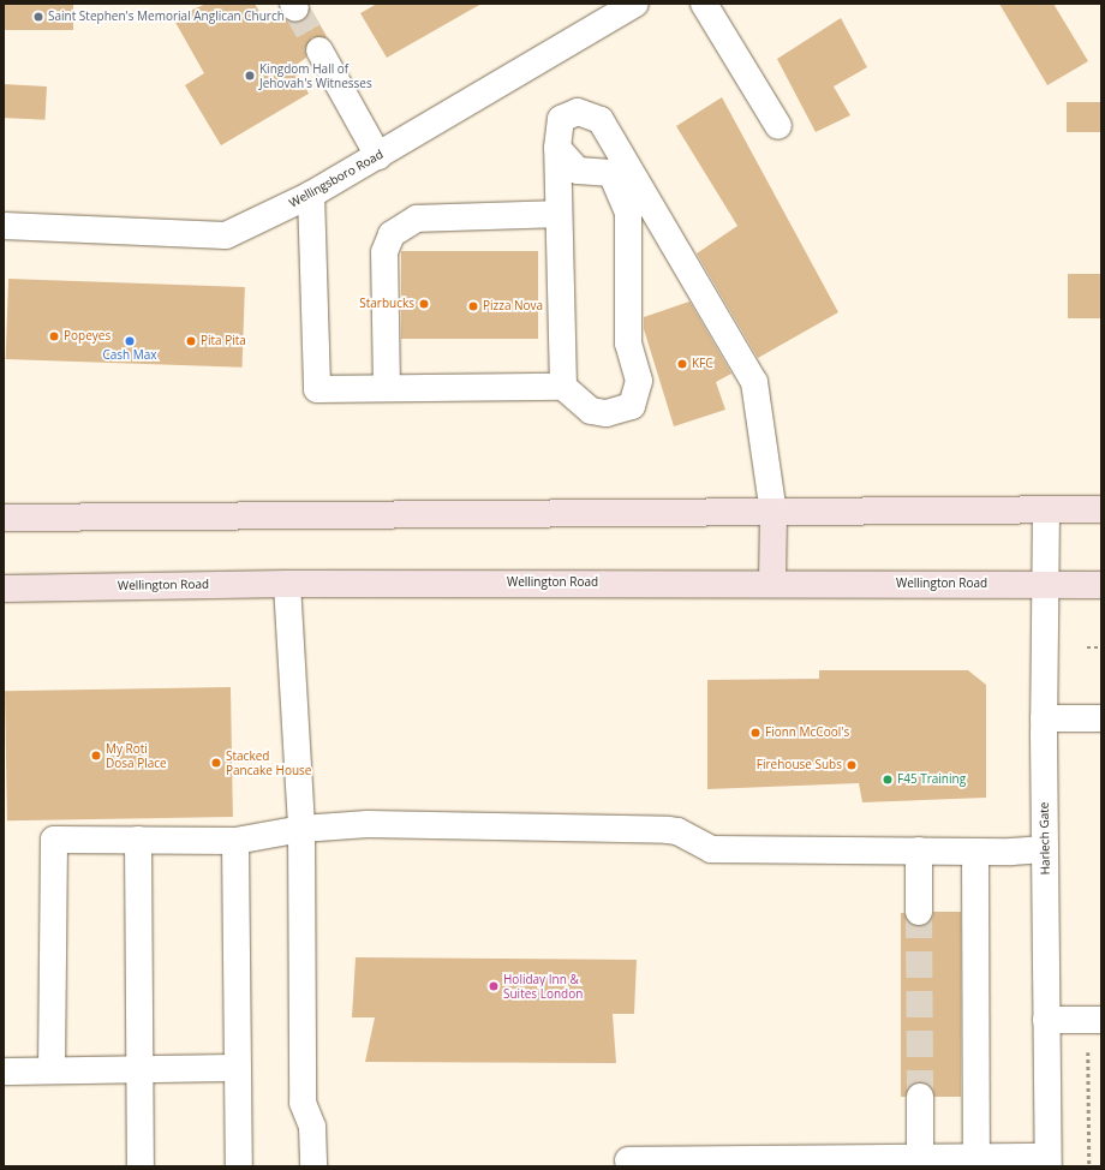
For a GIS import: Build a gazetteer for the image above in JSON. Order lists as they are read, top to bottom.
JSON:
{
  "streets": {
    "main road": ["Wellington Road"],
    "street": ["Wellingsboro Road", "Harlech Gate"]
  },
  "crossings": [
    ["Wellington Road", "Harlech Gate"]
  ],
  "places": [
    "Saint Stephen's Memorial Anglican Church",
    "Kingdom Hall of Jehovah's Witnesses",
    "Starbucks",
    "Pizza Nova",
    "Popeyes",
    "Cash Max",
    "Pita Pita",
    "KFC",
    "Fionn McCool's",
    "My Roti Dosa Place",
    "Stacked Pancake House",
    "Firehouse Subs",
    "F45 Training",
    "Holiday Inn & Suites London"
  ]
}
